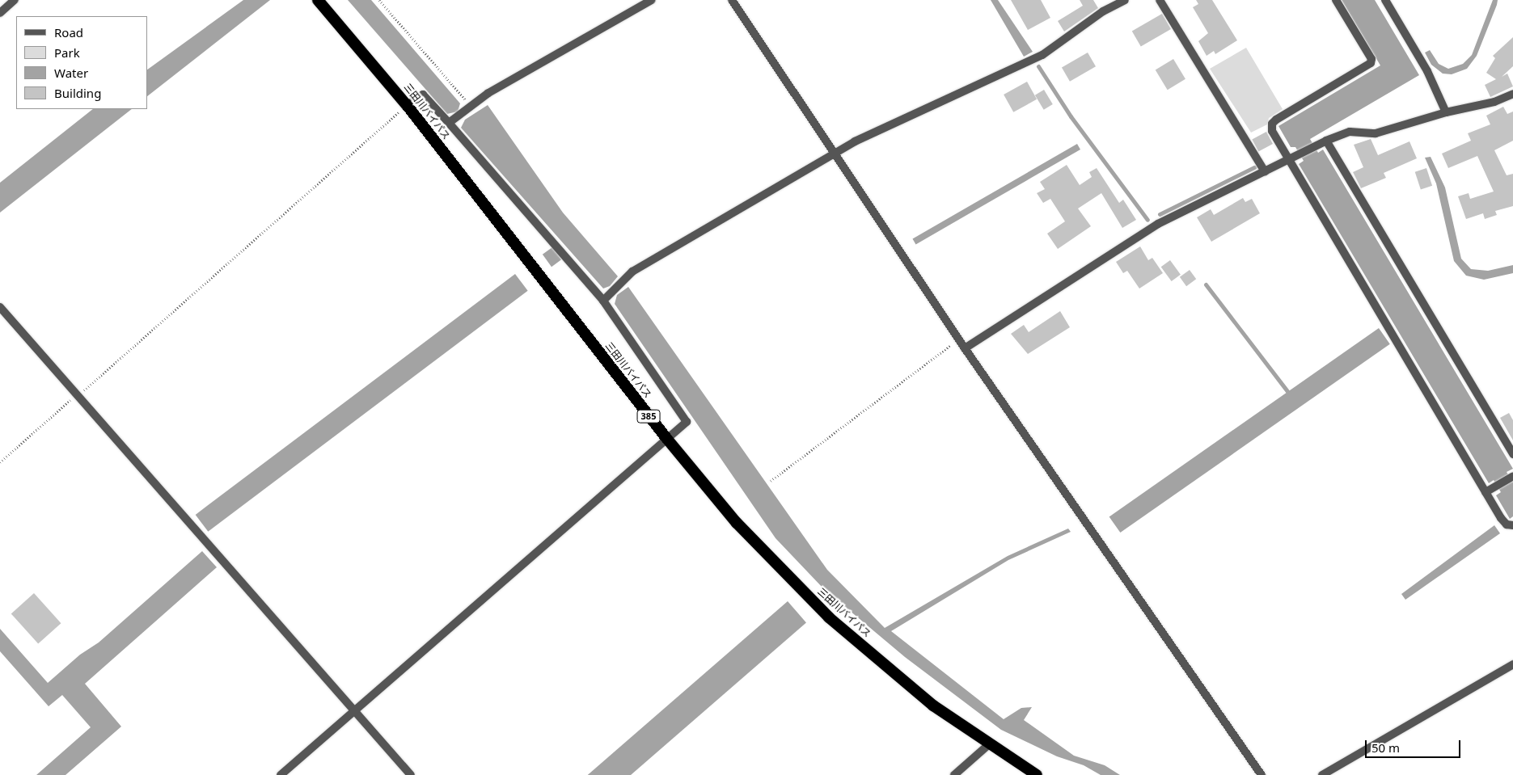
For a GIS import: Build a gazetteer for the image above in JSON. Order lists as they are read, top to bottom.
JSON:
{
  "streets": {
    "highway": ["三田川バイパス", "385"]
  },
  "legend": [
    "Road",
    "Park",
    "Water",
    "Building"
  ],
  "scale_bar": "50 m"
}
